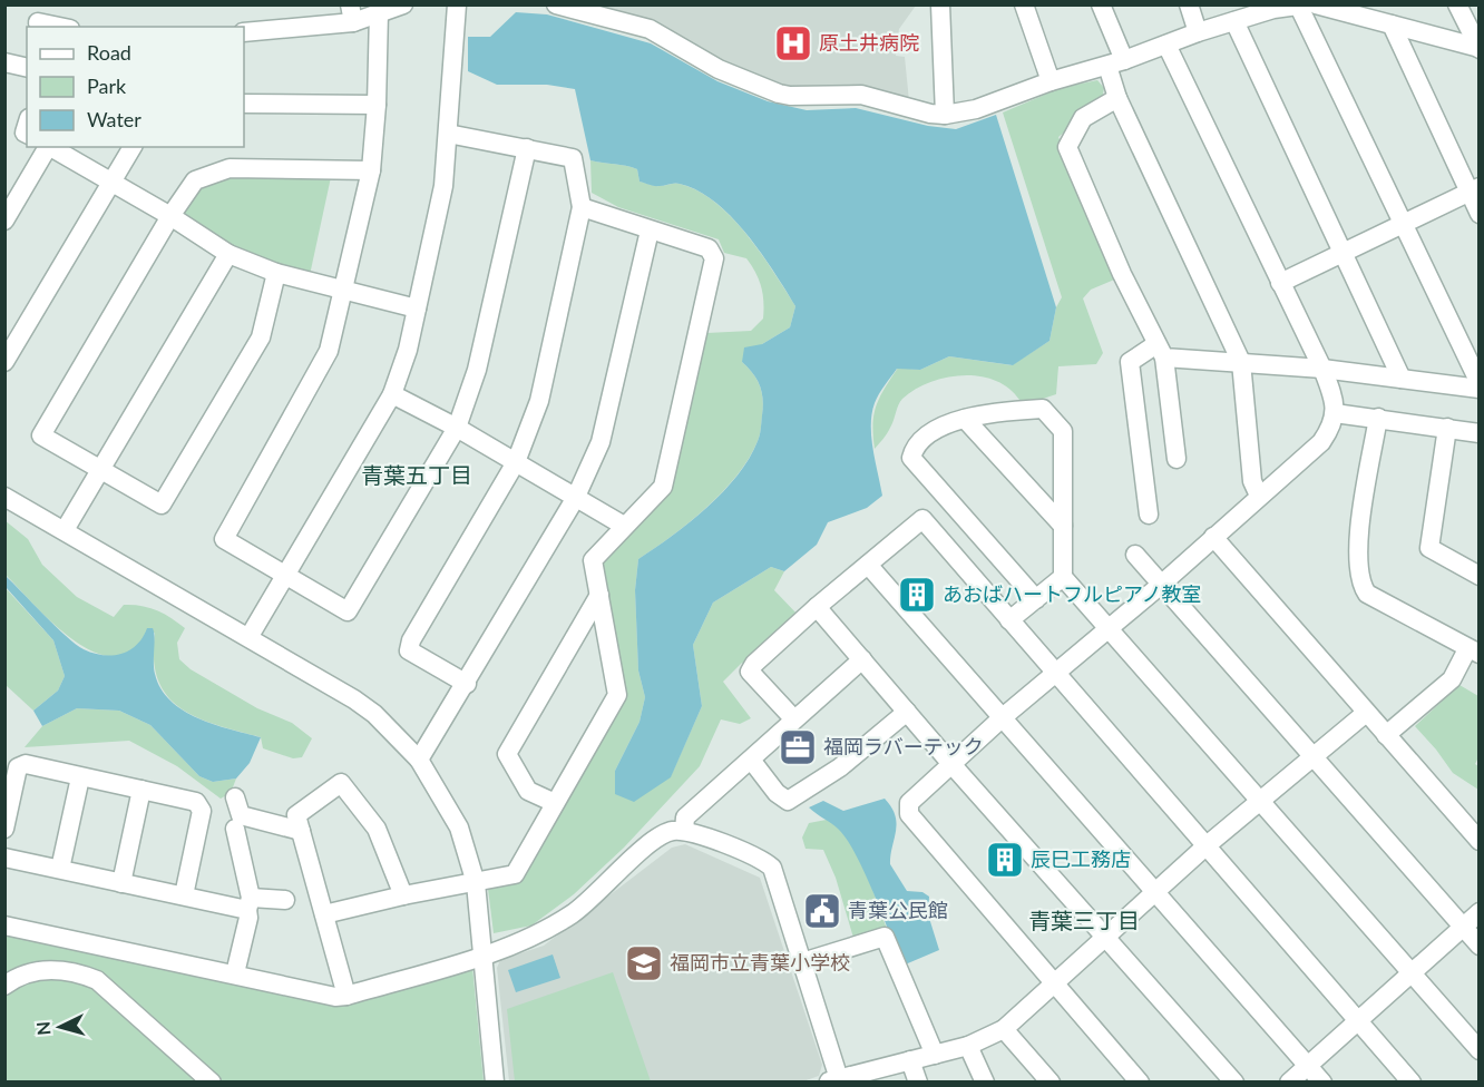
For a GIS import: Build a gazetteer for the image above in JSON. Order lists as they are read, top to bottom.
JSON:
{
  "districts": ["青葉五丁目", "青葉三丁目"],
  "places": {
    "hospital": ["原土井病院"],
    "building": ["あおばハートフルピアノ教室", "辰巳工務店"],
    "office": ["福岡ラバーテック"],
    "public building": ["青葉公民館"],
    "school or university": ["福岡市立青葉小学校"]
  },
  "legend": ["Road", "Park", "Water"],
  "north": "left"
}
